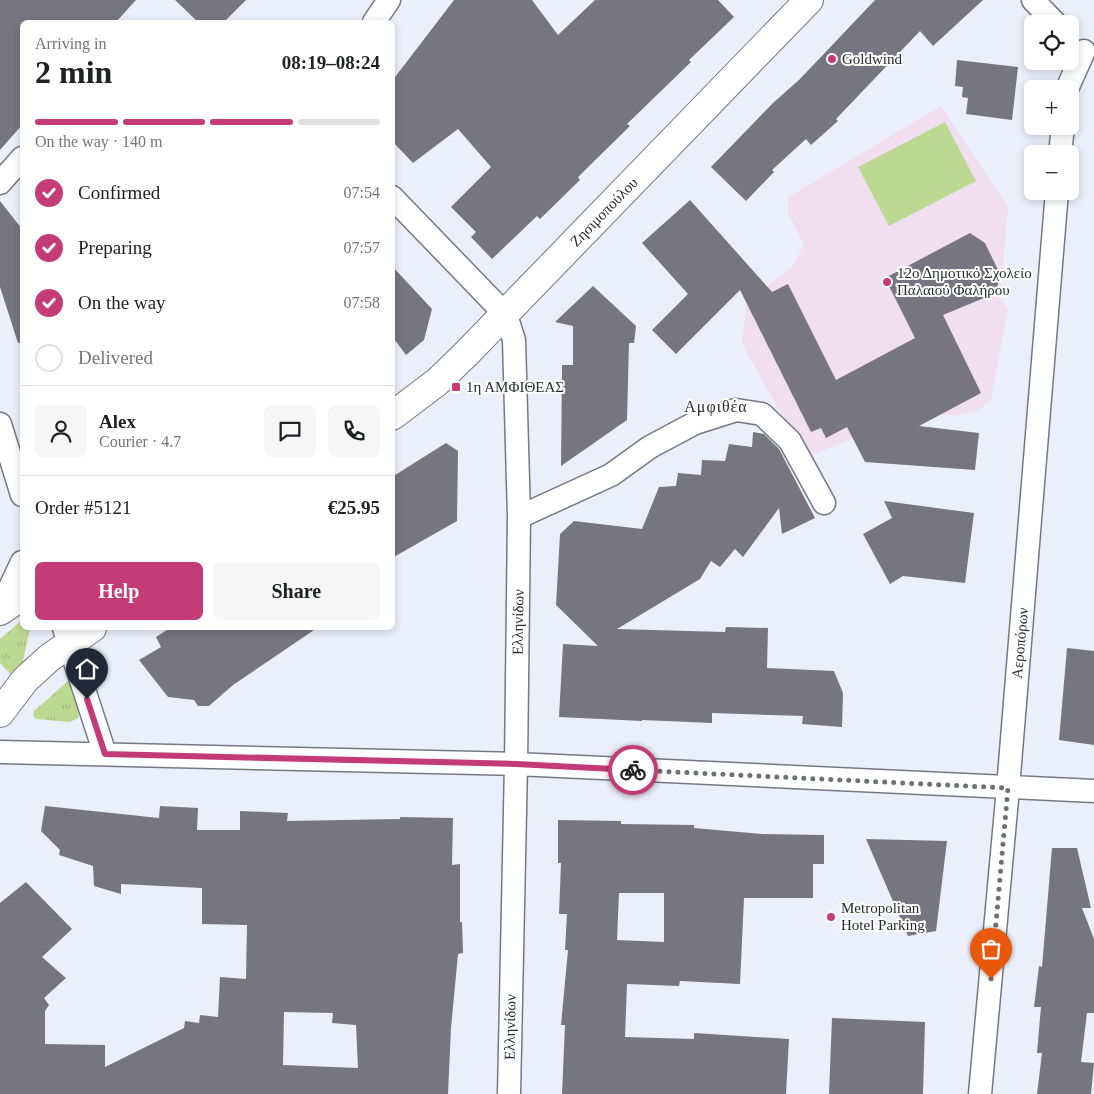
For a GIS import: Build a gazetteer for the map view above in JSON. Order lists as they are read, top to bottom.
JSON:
{
  "streets": {
    "street": ["Ζησιμοπούλου", "Ελληνίδων", "Αεροπόρων"]
  },
  "crossings": [
    ["Ζησιμοπούλου", "Ελληνίδων"]
  ],
  "districts": ["Αμφιθέα"],
  "places": {
    "other": ["Goldwind", "12ο Δημοτικό Σχολείο Παλαιού Φαλήρου", "Metropolitan Hotel Parking"],
    "transit": ["1η ΑΜΦΙΘΕΑΣ"]
  },
  "page": {
    "map_buttons": ["+", "−"],
    "heading": ["2 min", "Arriving in", "08:19–08:24"],
    "panel": [
      "Alex",
      "Courier · 4.7",
      "Order #5121",
      "€25.95"
    ],
    "bar": "On the way · 140 m",
    "list": [
      ["Confirmed", "07:54"],
      ["Preparing", "07:57"],
      ["On the way", "07:58"],
      "Delivered"
    ],
    "buttons": ["Help", "Share"]
  }
}
